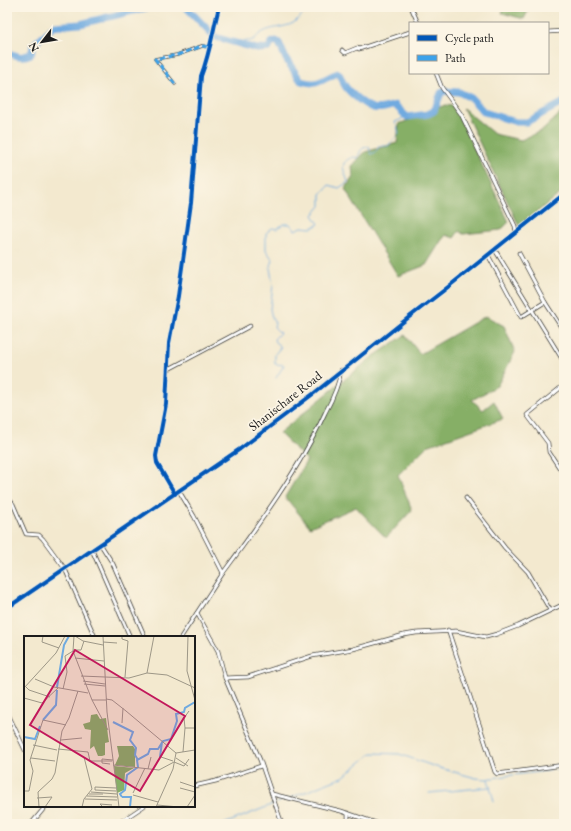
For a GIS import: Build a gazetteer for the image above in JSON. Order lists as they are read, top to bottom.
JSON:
{
  "streets": {
    "street": ["Shanischare Road"]
  },
  "legend": ["Cycle path", "Path"],
  "north": "bottom left"
}
